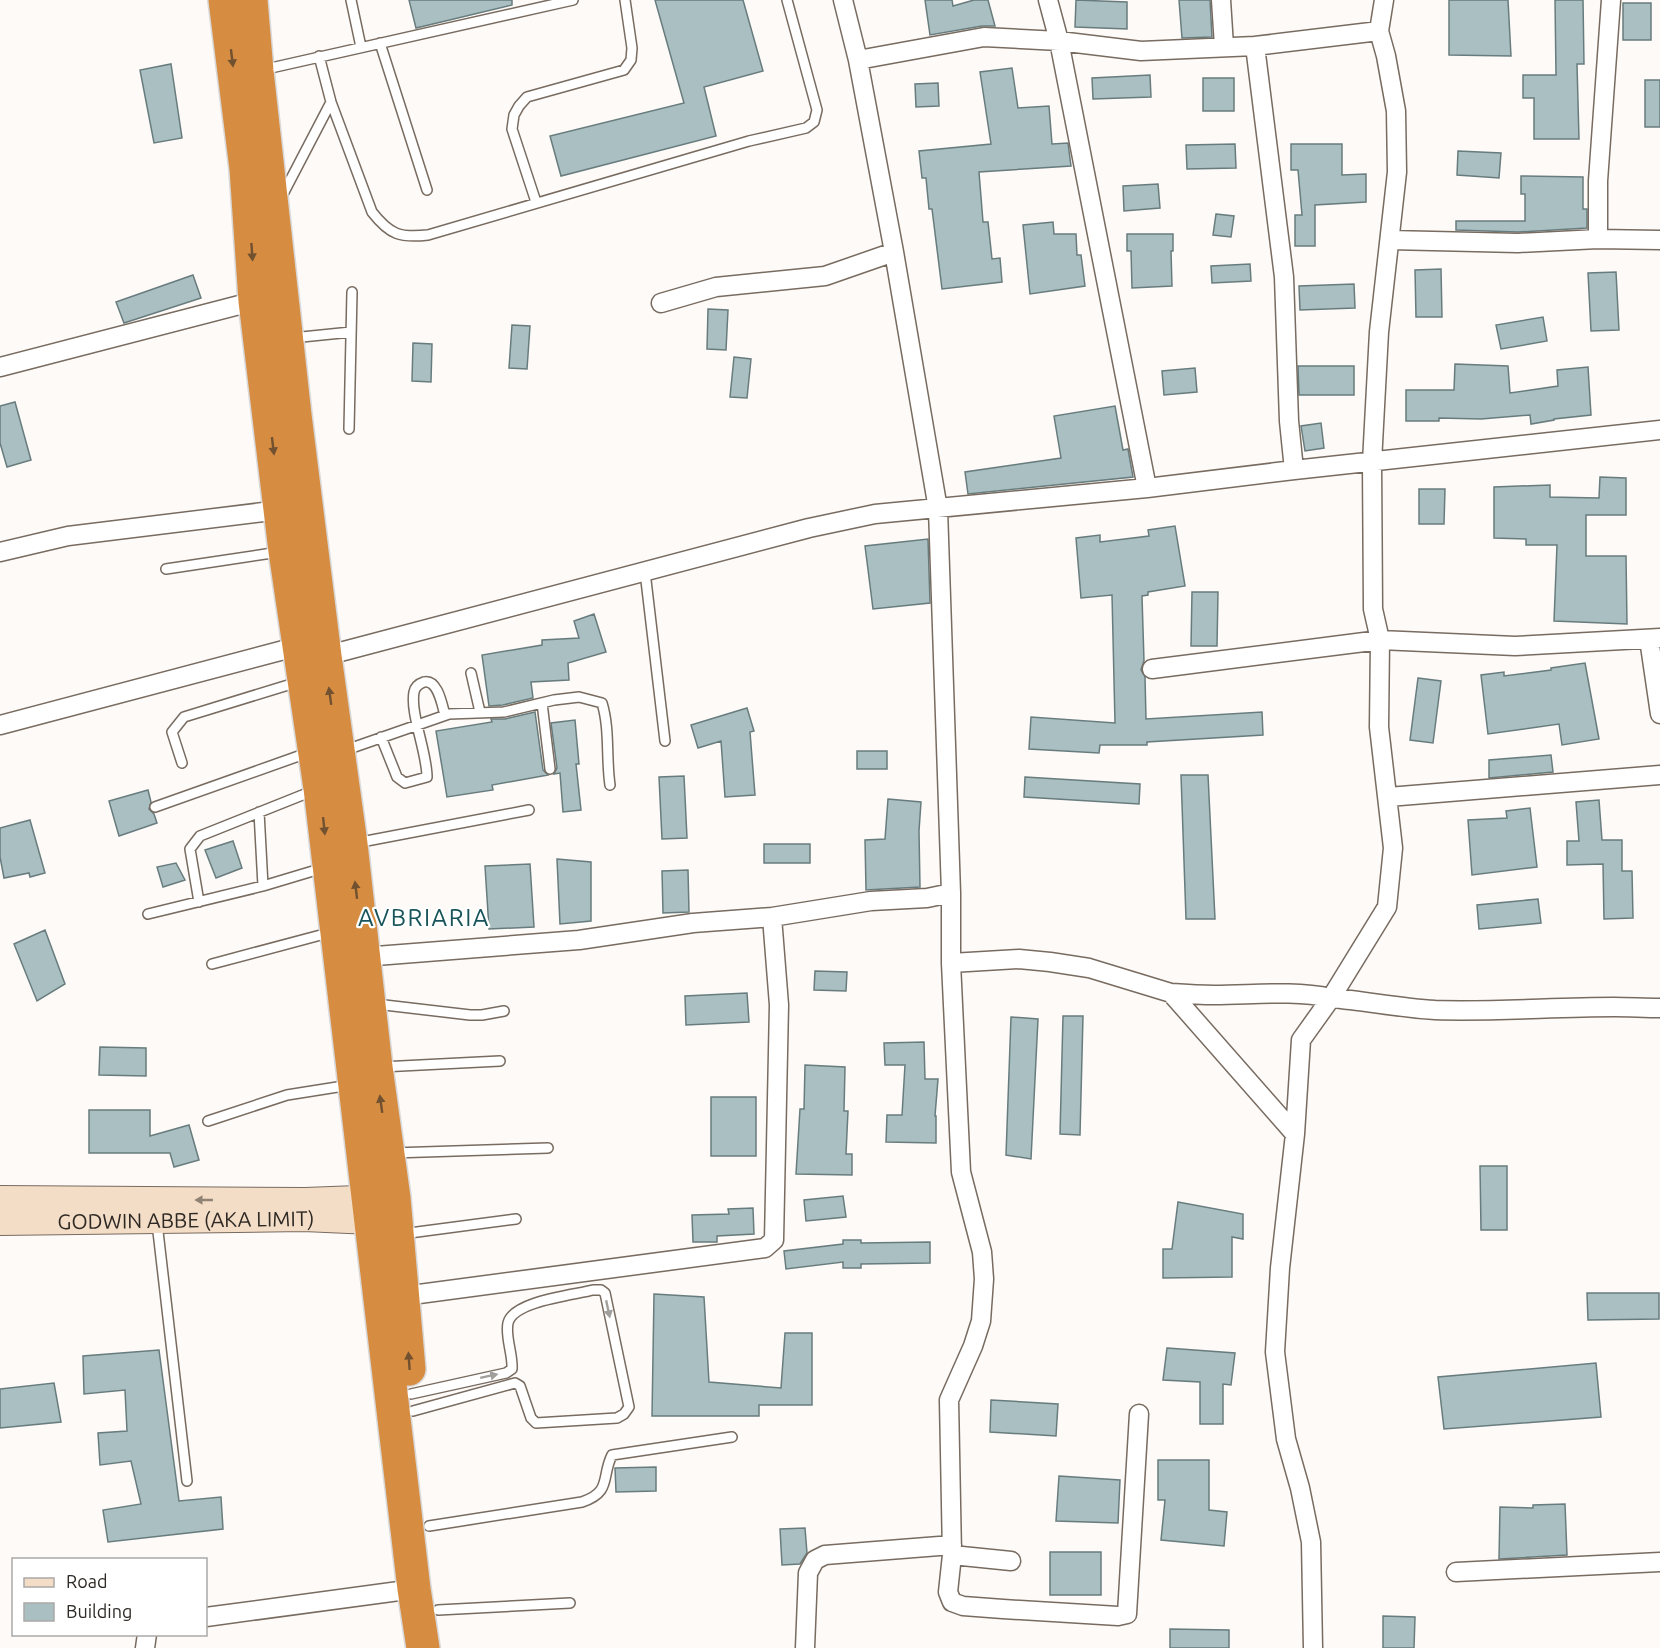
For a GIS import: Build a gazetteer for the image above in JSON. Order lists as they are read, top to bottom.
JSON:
{
  "streets": {
    "street": ["GODWIN ABBE (AKA LIMIT)"]
  },
  "districts": ["AVBRIARIA"],
  "legend": ["Road", "Building"]
}
